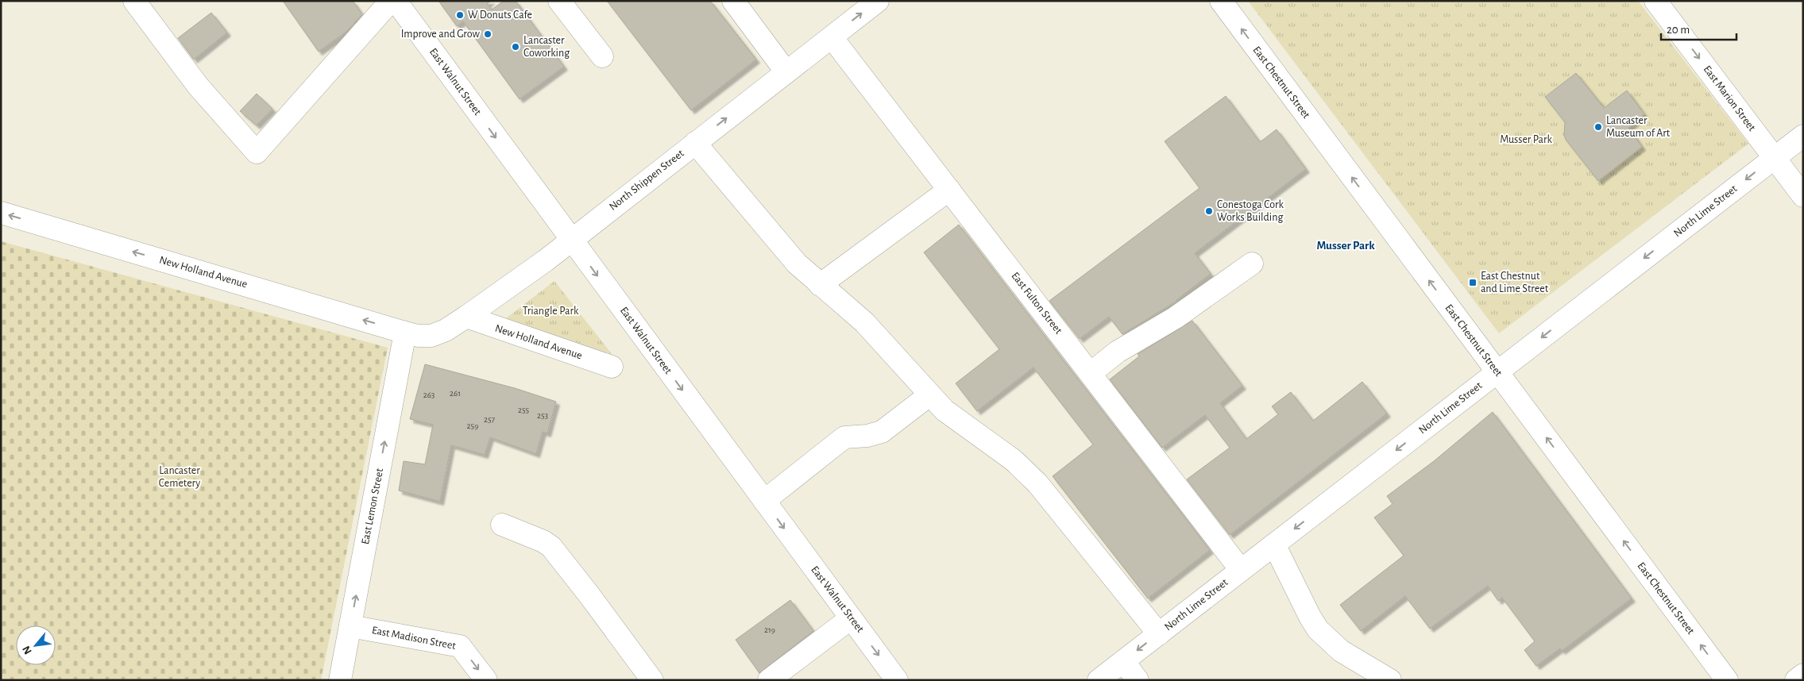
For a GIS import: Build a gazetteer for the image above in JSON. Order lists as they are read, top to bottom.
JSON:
{
  "streets": {
    "main road": [
      "East Walnut Street",
      "East Chestnut Street",
      "East Marion Street",
      "North Shippen Street",
      "North Lime Street",
      "New Holland Avenue",
      "East Fulton Street",
      "East Lemon Street",
      "East Madison Street"
    ]
  },
  "crossings": [
    ["East Walnut Street", "North Shippen Street"],
    ["East Chestnut Street", "North Lime Street"],
    ["East Marion Street", "North Lime Street"],
    ["North Shippen Street", "New Holland Avenue"],
    ["North Shippen Street", "East Fulton Street"],
    ["North Shippen Street", "East Lemon Street"],
    ["North Lime Street", "East Fulton Street"],
    ["New Holland Avenue", "East Lemon Street"],
    ["East Lemon Street", "East Madison Street"]
  ],
  "one_way": [
    "East Chestnut Street",
    "East Marion Street",
    "North Lime Street",
    "New Holland Avenue",
    "East Lemon Street",
    "East Madison Street"
  ],
  "districts": ["Musser Park"],
  "parks": ["Musser Park", "Triangle Park", "Lancaster Cemetery"],
  "places": {
    "other": [
      "W Donuts Cafe",
      "Improve and Grow",
      "Lancaster Coworking",
      "Lancaster Museum of Art",
      "Conestoga Cork Works Building"
    ],
    "transit": ["East Chestnut and Lime Street"]
  },
  "house_numbers": [
    "261",
    "263",
    "255",
    "253",
    "257",
    "259",
    "219"
  ],
  "scale_bar": "20 m",
  "north": "bottom left"
}
